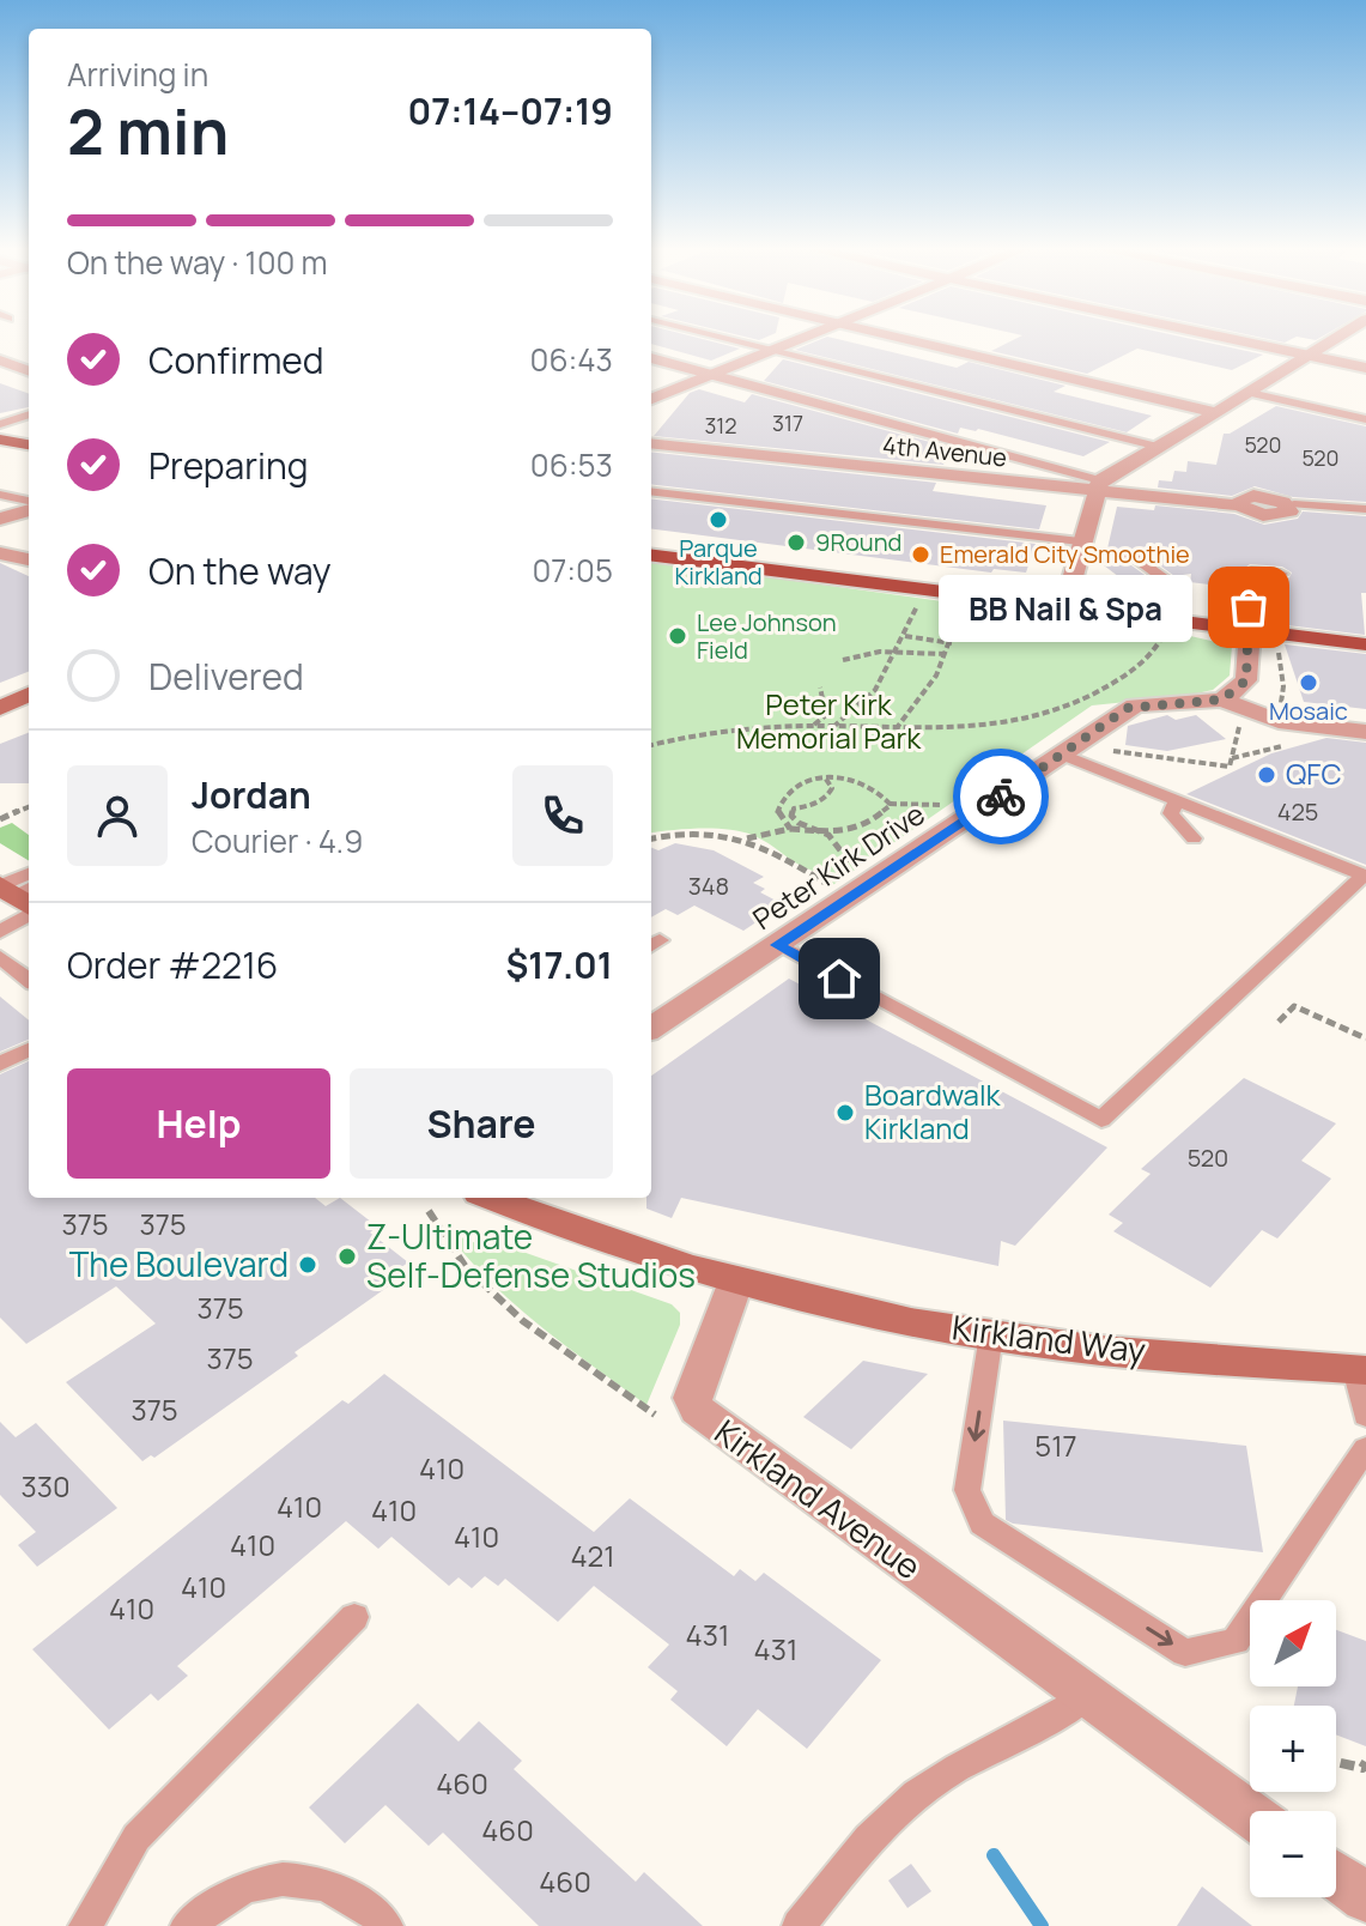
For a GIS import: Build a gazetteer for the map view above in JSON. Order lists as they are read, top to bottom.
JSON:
{
  "streets": {
    "main road": ["Kirkland Way"],
    "street": ["4th Avenue", "Peter Kirk Drive", "Kirkland Avenue"]
  },
  "crossings": [
    ["Kirkland Way", "Kirkland Avenue"]
  ],
  "parks": ["Peter Kirk Memorial Park"],
  "places": [
    "Parque Kirkland",
    "9Round",
    "Emerald City Smoothie",
    "BB Nail & Spa",
    "Lee Johnson Field",
    "Mosaic",
    "QFC",
    "Boardwalk Kirkland",
    "Z-Ultimate Self-Defense Studios",
    "The Boulevard"
  ],
  "house_numbers": [
    "317",
    "312",
    "520",
    "520",
    "425",
    "348",
    "520",
    "375",
    "375",
    "375",
    "375",
    "375",
    "517",
    "410",
    "330",
    "410",
    "410",
    "410",
    "410",
    "421",
    "410",
    "410",
    "431",
    "431",
    "460",
    "460",
    "460"
  ],
  "north": "top right",
  "page": {
    "heading": ["2 min", "Arriving in", "07:14–07:19"],
    "panel": [
      "Jordan",
      "Courier · 4.9",
      "Order #2216",
      "$17.01"
    ],
    "bar": "On the way · 100 m",
    "list": [
      ["Confirmed", "06:43"],
      ["Preparing", "06:53"],
      ["On the way", "07:05"],
      "Delivered"
    ],
    "bubble": "BB Nail & Spa",
    "buttons": ["Help", "Share"],
    "map_buttons": ["+", "−"]
  }
}
